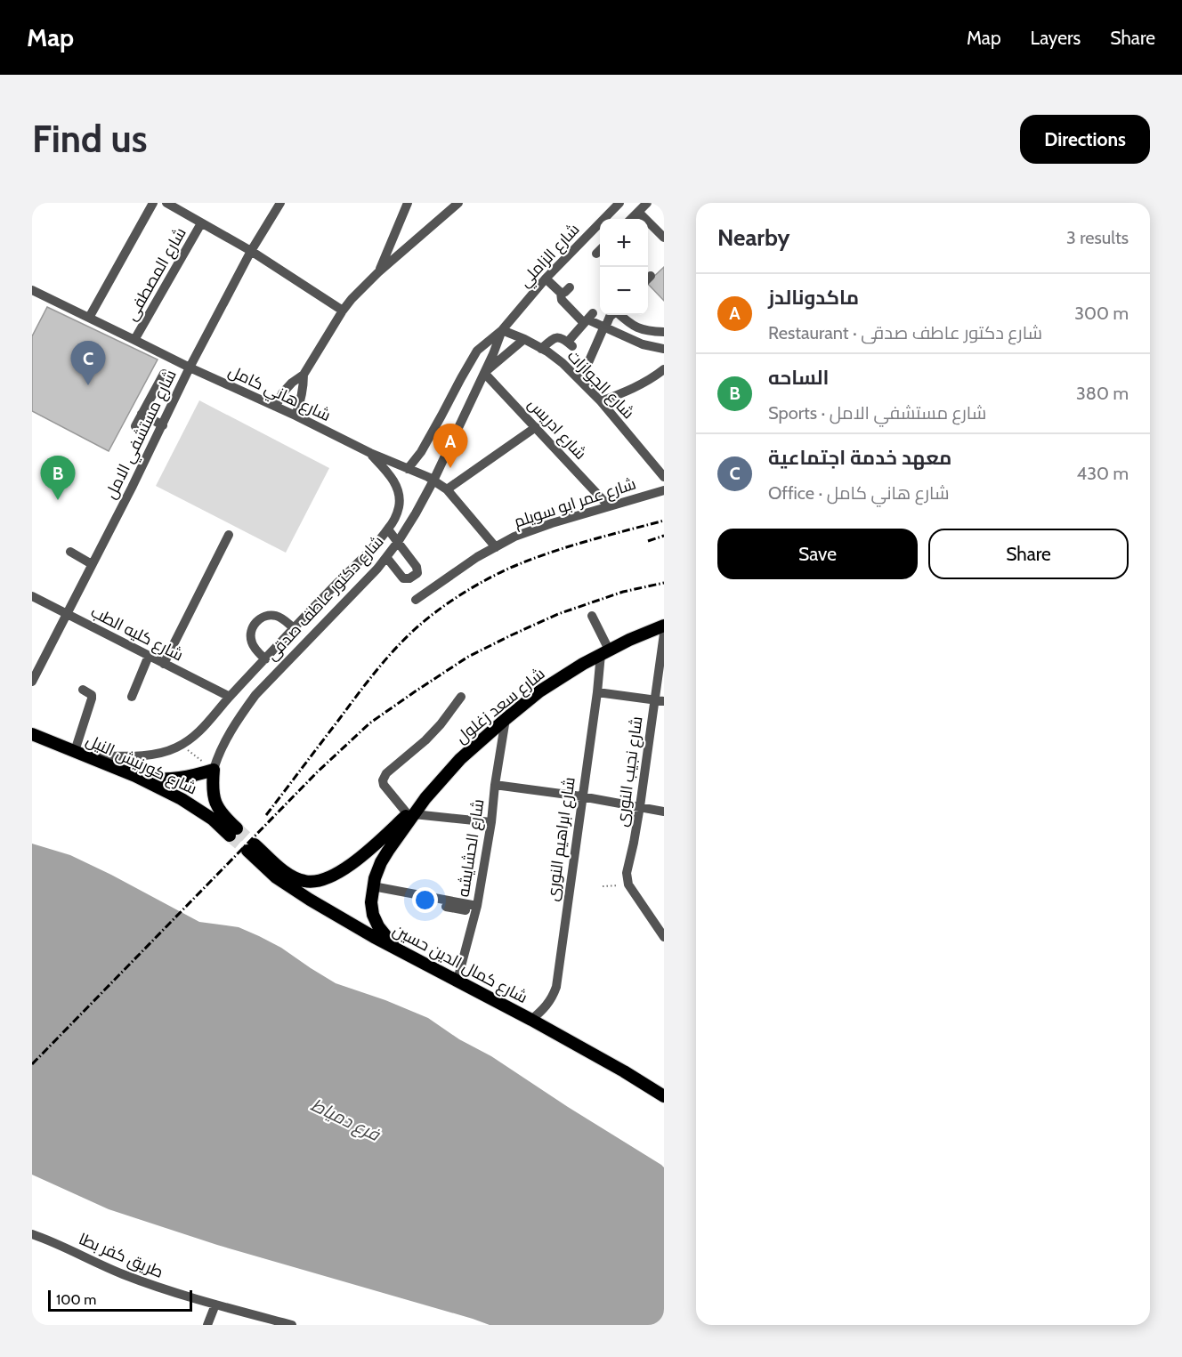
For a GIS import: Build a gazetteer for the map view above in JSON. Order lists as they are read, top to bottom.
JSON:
{
  "streets": {
    "main road": [
      "شارع دكتور عاطف صدقى",
      "شارع سعد زغلول",
      "شارع كورنيش النيل",
      "شارع كمال الدين حسين"
    ],
    "street": [
      "شارع الزاملي",
      "شارع المصطفى",
      "شارع الجوازات",
      "شارع هاني كامل",
      "شارع ادريس",
      "شارع مستشفي الامل",
      "شارع عمر ابو سويلم",
      "شارع كليه الطب",
      "شارع نجيب النورى",
      "شارع ابراهيم النورى",
      "شارع الحشايشه",
      "طريق كفر بطا"
    ]
  },
  "crossings": [
    ["شارع الزاملي", "شارع الجوازات"],
    ["شارع الزاملي", "شارع دكتور عاطف صدقى"],
    ["شارع المصطفى", "شارع هاني كامل"],
    ["شارع الجوازات", "شارع دكتور عاطف صدقى"],
    ["شارع هاني كامل", "شارع مستشفي الامل"],
    ["شارع هاني كامل", "شارع عمر ابو سويلم"],
    ["شارع هاني كامل", "شارع دكتور عاطف صدقى"],
    ["شارع ادريس", "شارع عمر ابو سويلم"],
    ["شارع ادريس", "شارع دكتور عاطف صدقى"],
    ["شارع مستشفي الامل", "شارع كليه الطب"],
    ["شارع دكتور عاطف صدقى", "شارع كليه الطب"],
    ["شارع دكتور عاطف صدقى", "شارع كورنيش النيل"],
    ["شارع سعد زغلول", "شارع ابراهيم النورى"],
    ["شارع سعد زغلول", "شارع الحشايشه"],
    ["شارع سعد زغلول", "شارع كمال الدين حسين"],
    ["شارع ابراهيم النورى", "شارع كمال الدين حسين"],
    ["شارع الحشايشه", "شارع كمال الدين حسين"]
  ],
  "water": ["فرع دمياط"],
  "scale_bar": "100 m",
  "page": {
    "header": "Map",
    "nav": ["Map", "Layers", "Share"],
    "buttons": [
      "Directions",
      ["Save", "Share"]
    ],
    "title": "Find us",
    "heading": ["Nearby", "3 results"],
    "map_buttons": ["+", "−"],
    "list": [
      {
        "mark": "A",
        "name": "ماكدونالدز",
        "note": "Restaurant · شارع دكتور عاطف صدقى",
        "value": "300 m"
      },
      {
        "mark": "B",
        "name": "الساحه",
        "note": "Sports · شارع مستشفي الامل",
        "value": "380 m"
      },
      {
        "mark": "C",
        "name": "معهد خدمة اجتماعية",
        "note": "Office · شارع هاني كامل",
        "value": "430 m"
      }
    ],
    "pins": ["C", "A", "B"],
    "scale": "100 m"
  }
}
